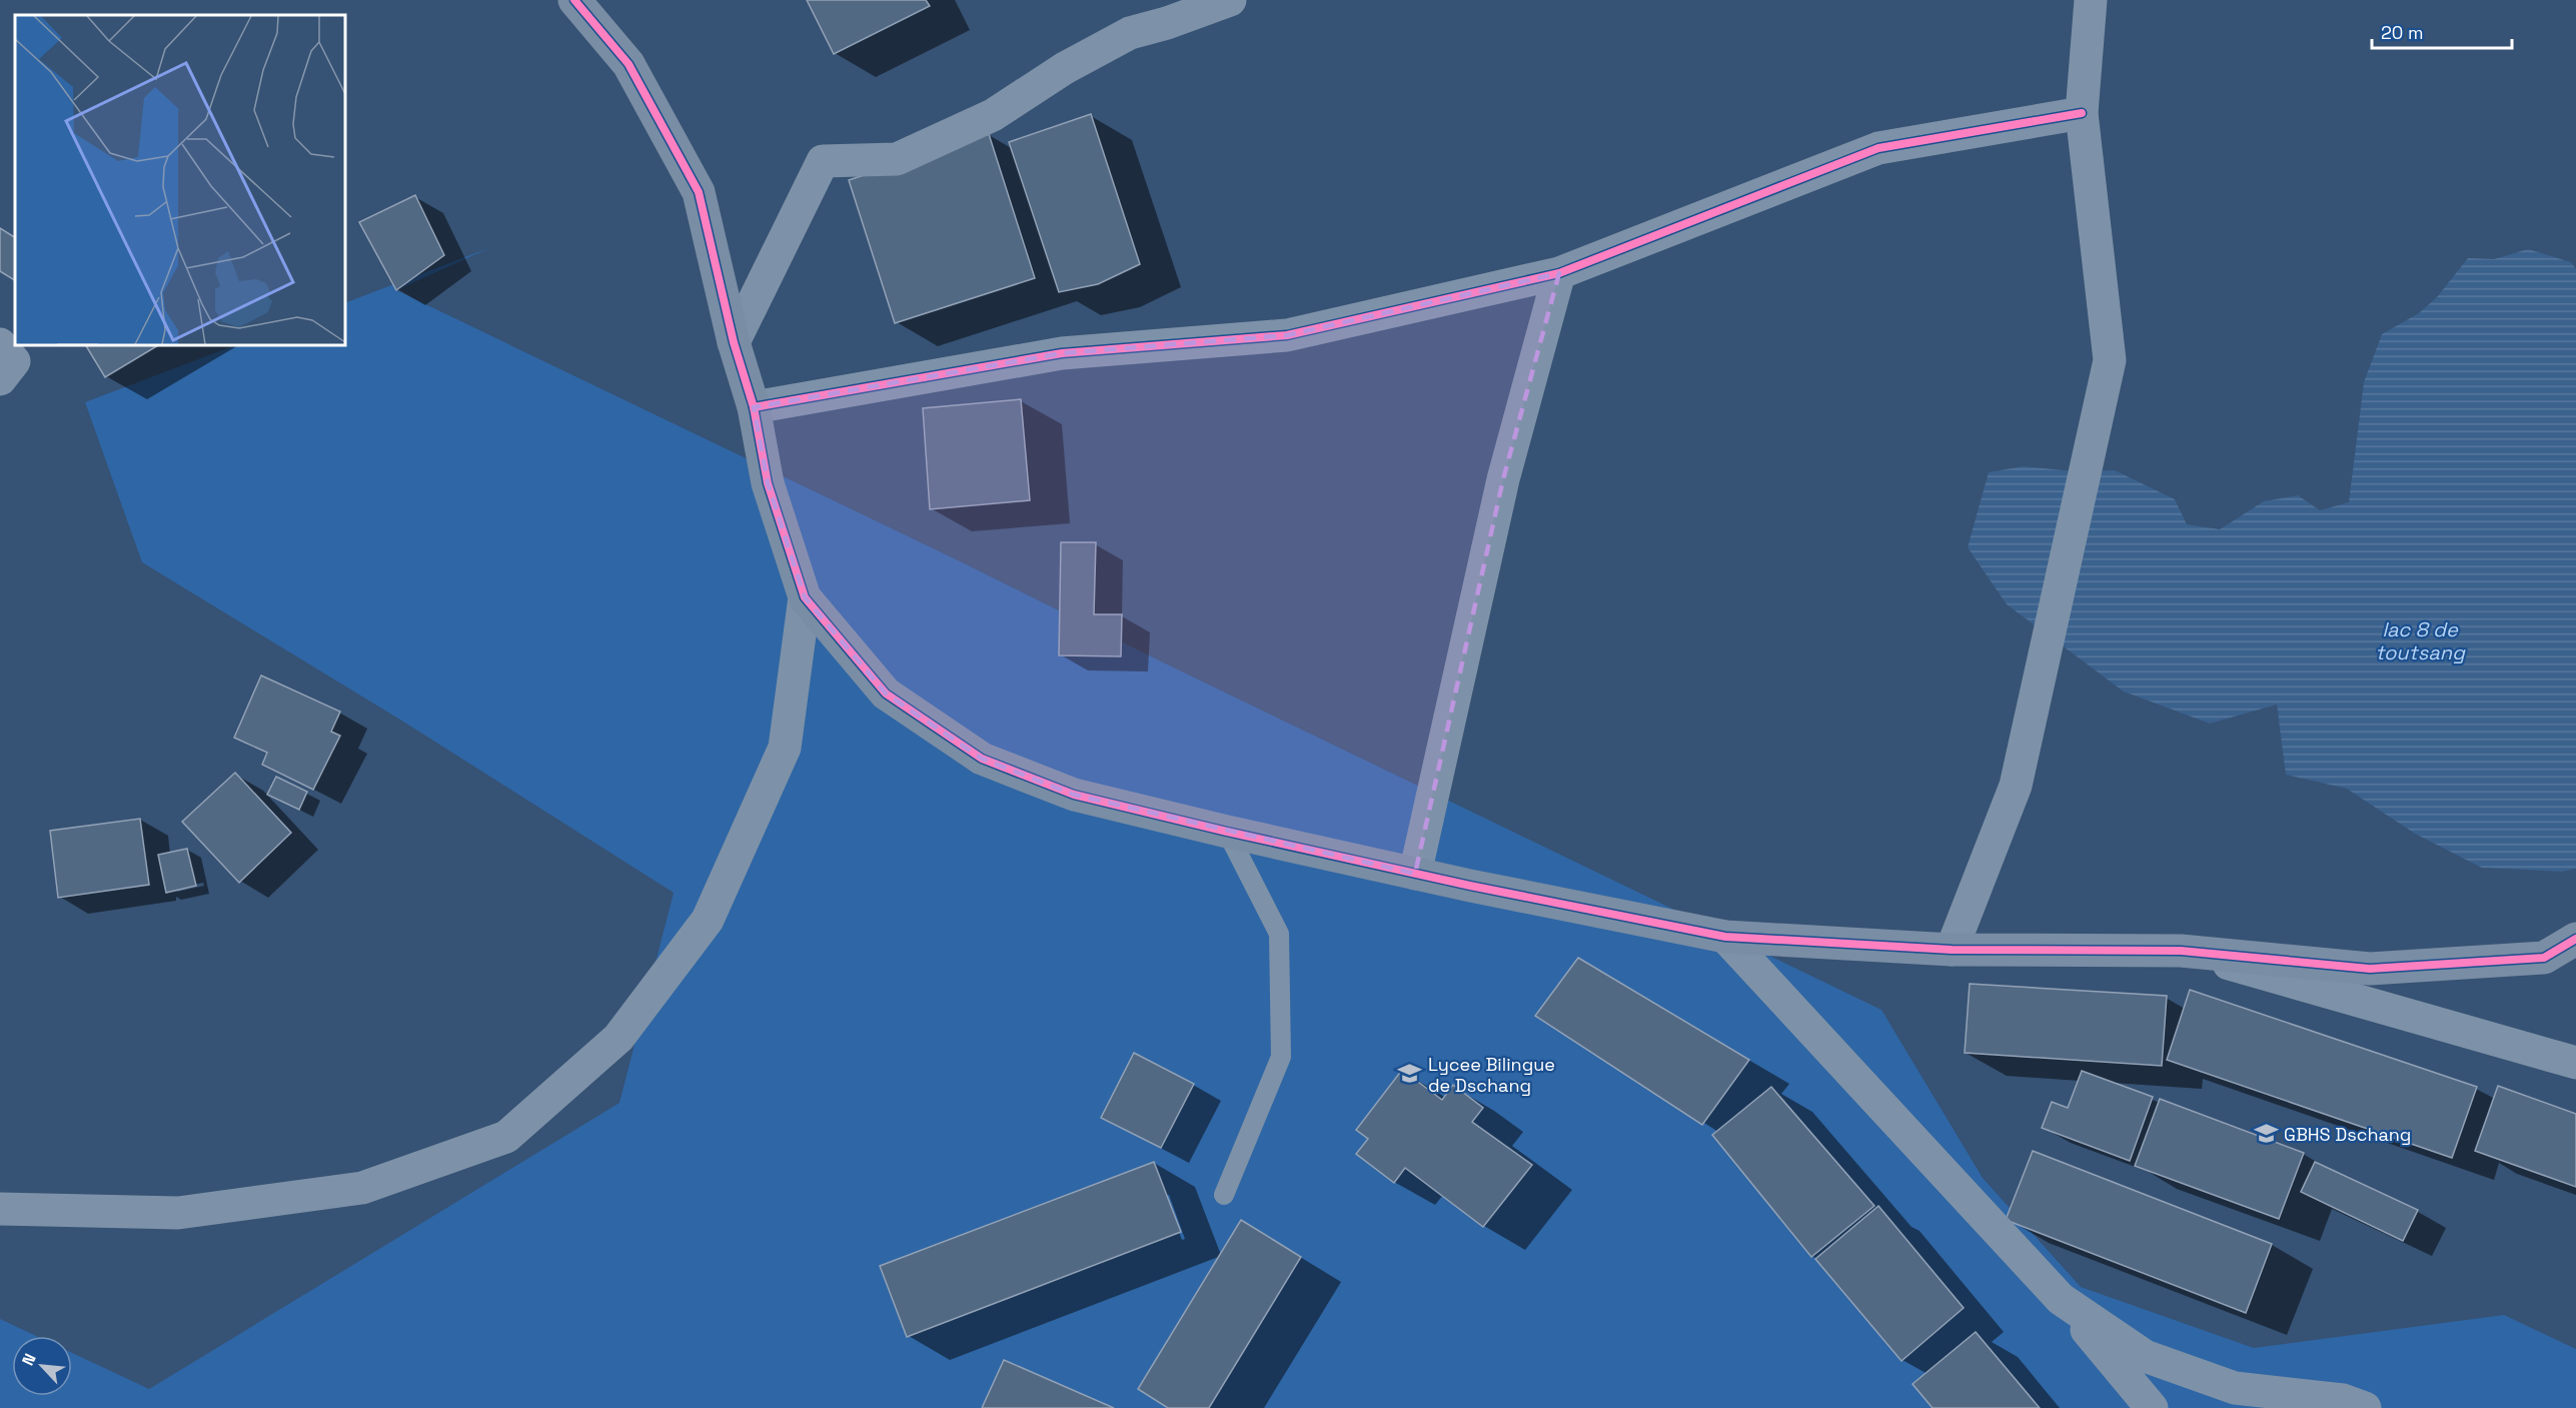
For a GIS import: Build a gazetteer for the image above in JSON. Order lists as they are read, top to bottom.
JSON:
{
  "water": ["lac 8 de toutsang"],
  "places": {
    "school or university": ["Lycee Bilingue de Dschang", "GBHS Dschang"]
  },
  "scale_bar": "20 m",
  "north": "top left"
}
